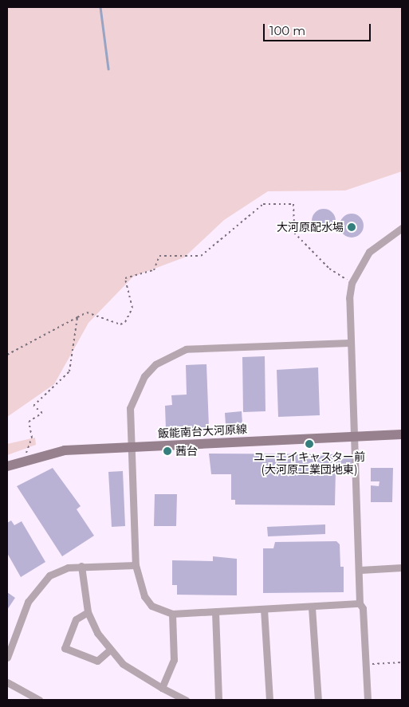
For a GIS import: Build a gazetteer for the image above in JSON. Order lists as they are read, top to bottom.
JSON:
{
  "streets": {
    "street": ["飯能南台大河原線"]
  },
  "places": ["大河原配水場", "ユーエイキャスター前 (大河原工業団地東)", "茜台"],
  "scale_bar": "100 m"
}
